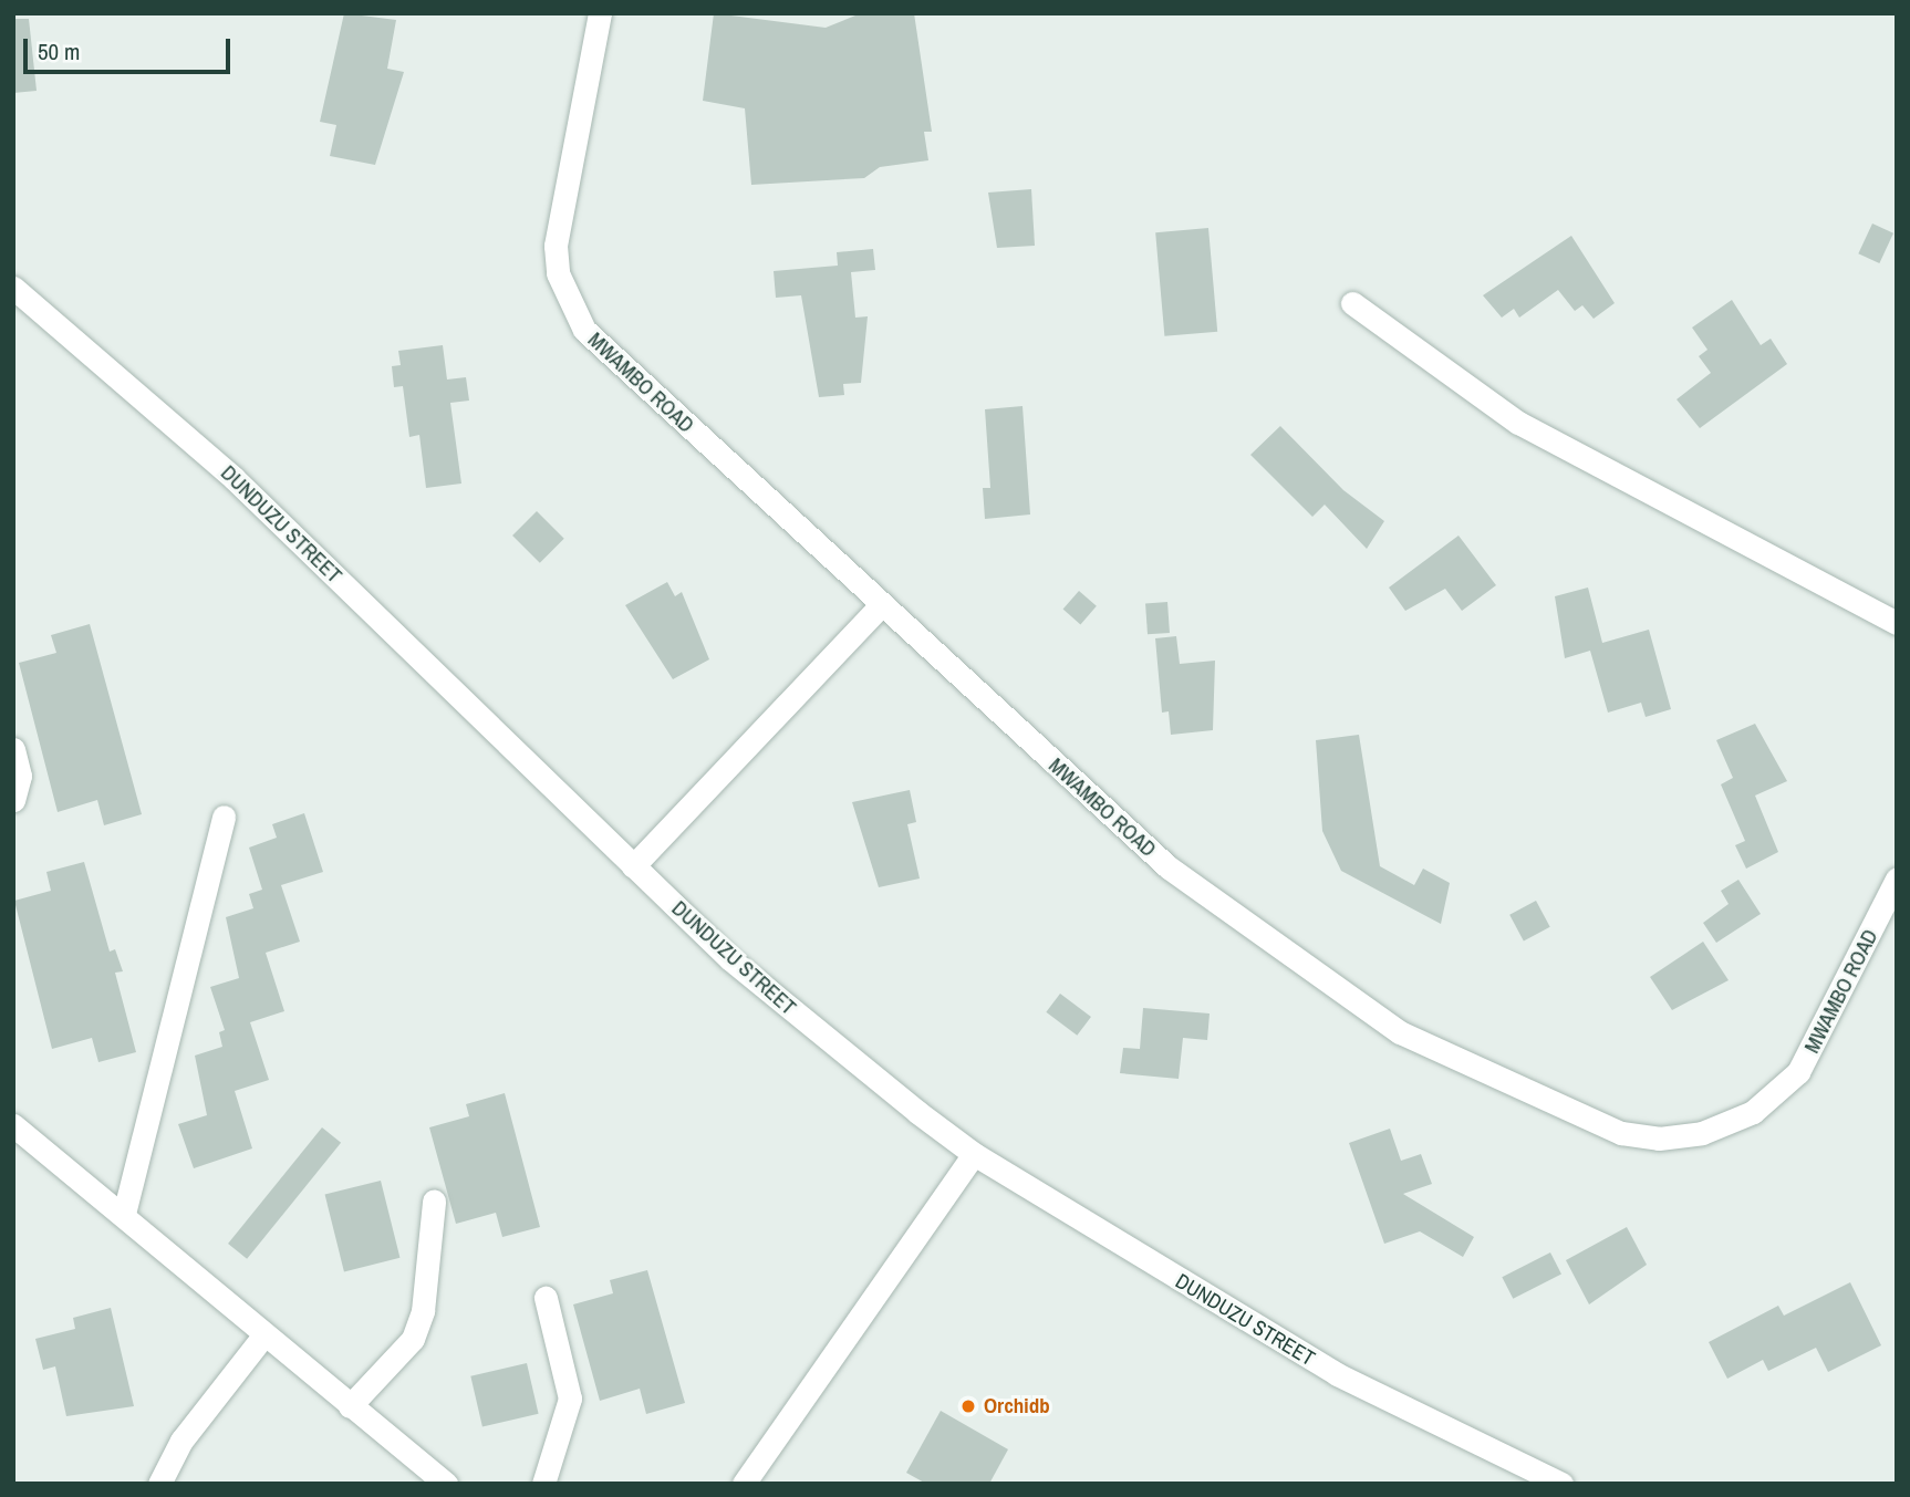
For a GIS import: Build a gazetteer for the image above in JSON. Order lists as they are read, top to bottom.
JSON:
{
  "streets": {
    "street": ["MWAMBO ROAD", "DUNDUZU STREET"]
  },
  "places": ["Orchidb"],
  "scale_bar": "50 m"
}
